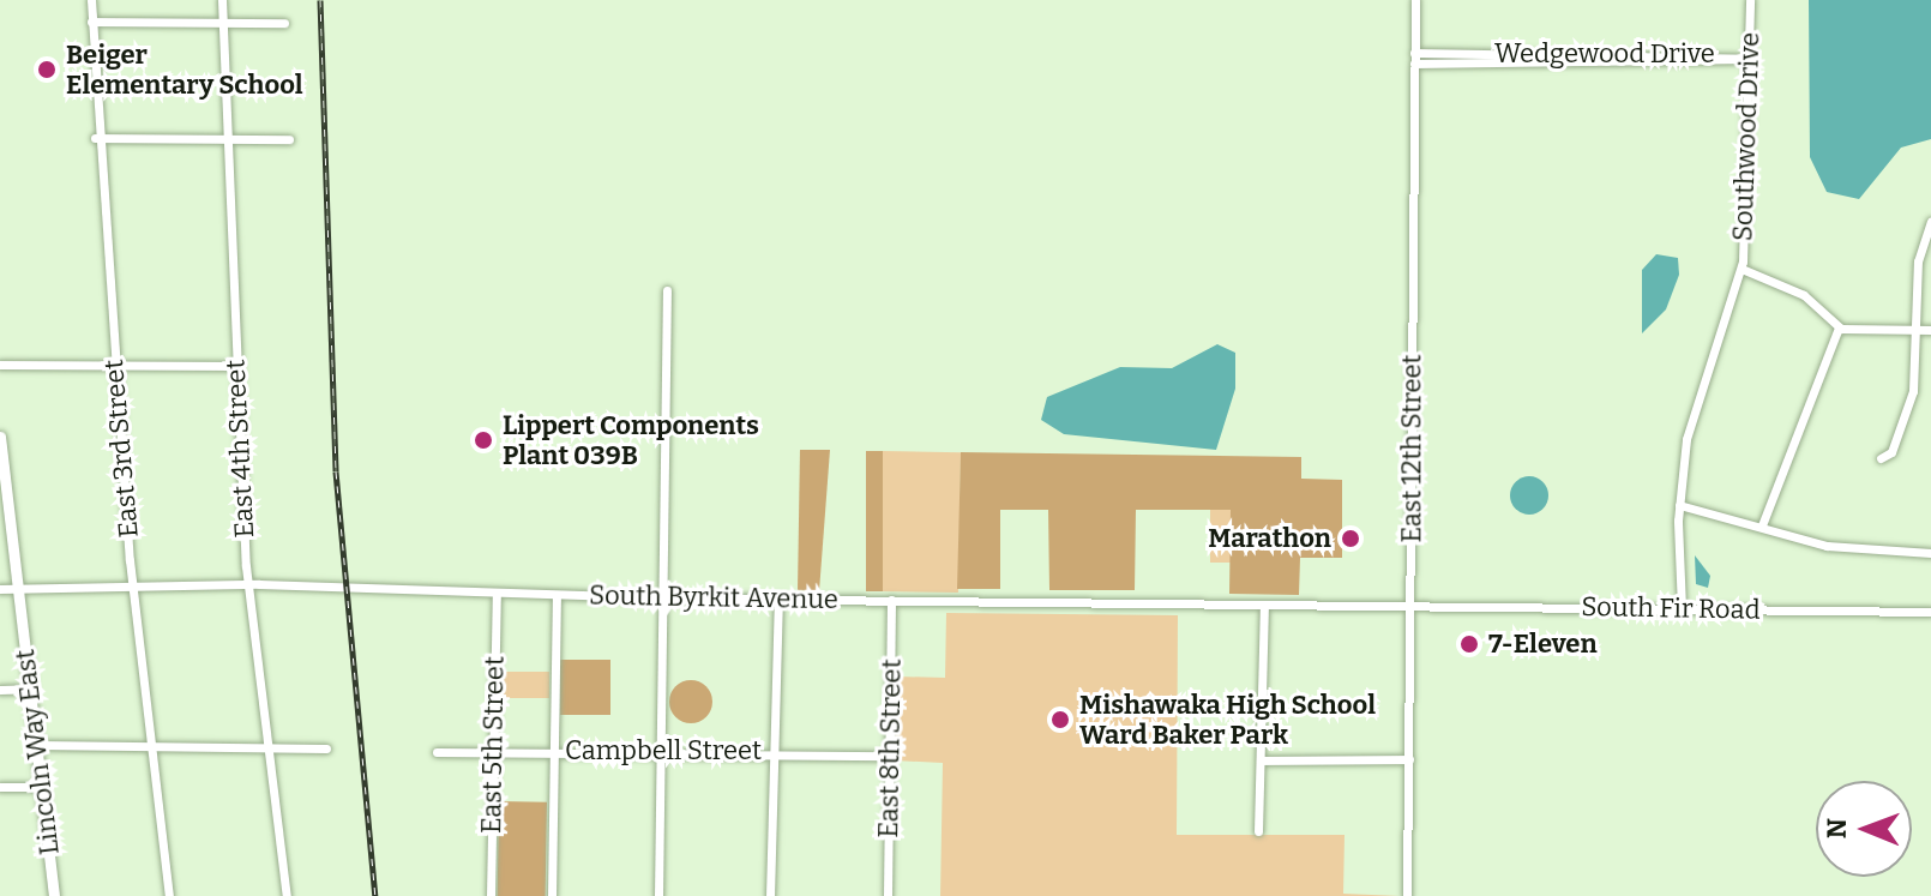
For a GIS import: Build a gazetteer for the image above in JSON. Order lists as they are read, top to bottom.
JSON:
{
  "streets": {
    "main road": ["Lincoln Way East"],
    "street": [
      "Wedgewood Drive",
      "Southwood Drive",
      "East 3rd Street",
      "East 4th Street",
      "East 12th Street",
      "South Byrkit Avenue",
      "South Fir Road",
      "East 5th Street",
      "East 8th Street",
      "Campbell Street"
    ]
  },
  "crossings": [
    ["Wedgewood Drive", "Southwood Drive"],
    ["Wedgewood Drive", "East 12th Street"],
    ["Southwood Drive", "South Fir Road"],
    ["East 3rd Street", "South Byrkit Avenue"],
    ["East 4th Street", "South Byrkit Avenue"],
    ["East 12th Street", "South Byrkit Avenue"],
    ["East 12th Street", "South Fir Road"],
    ["South Byrkit Avenue", "South Fir Road"],
    ["South Byrkit Avenue", "East 5th Street"],
    ["South Byrkit Avenue", "East 8th Street"],
    ["South Byrkit Avenue", "Lincoln Way East"],
    ["East 5th Street", "Campbell Street"],
    ["East 8th Street", "Campbell Street"]
  ],
  "places": [
    "Beiger Elementary School",
    "Lippert Components Plant 039B",
    "Marathon",
    "7-Eleven",
    "Mishawaka High School Ward Baker Park"
  ],
  "north": "left"
}
